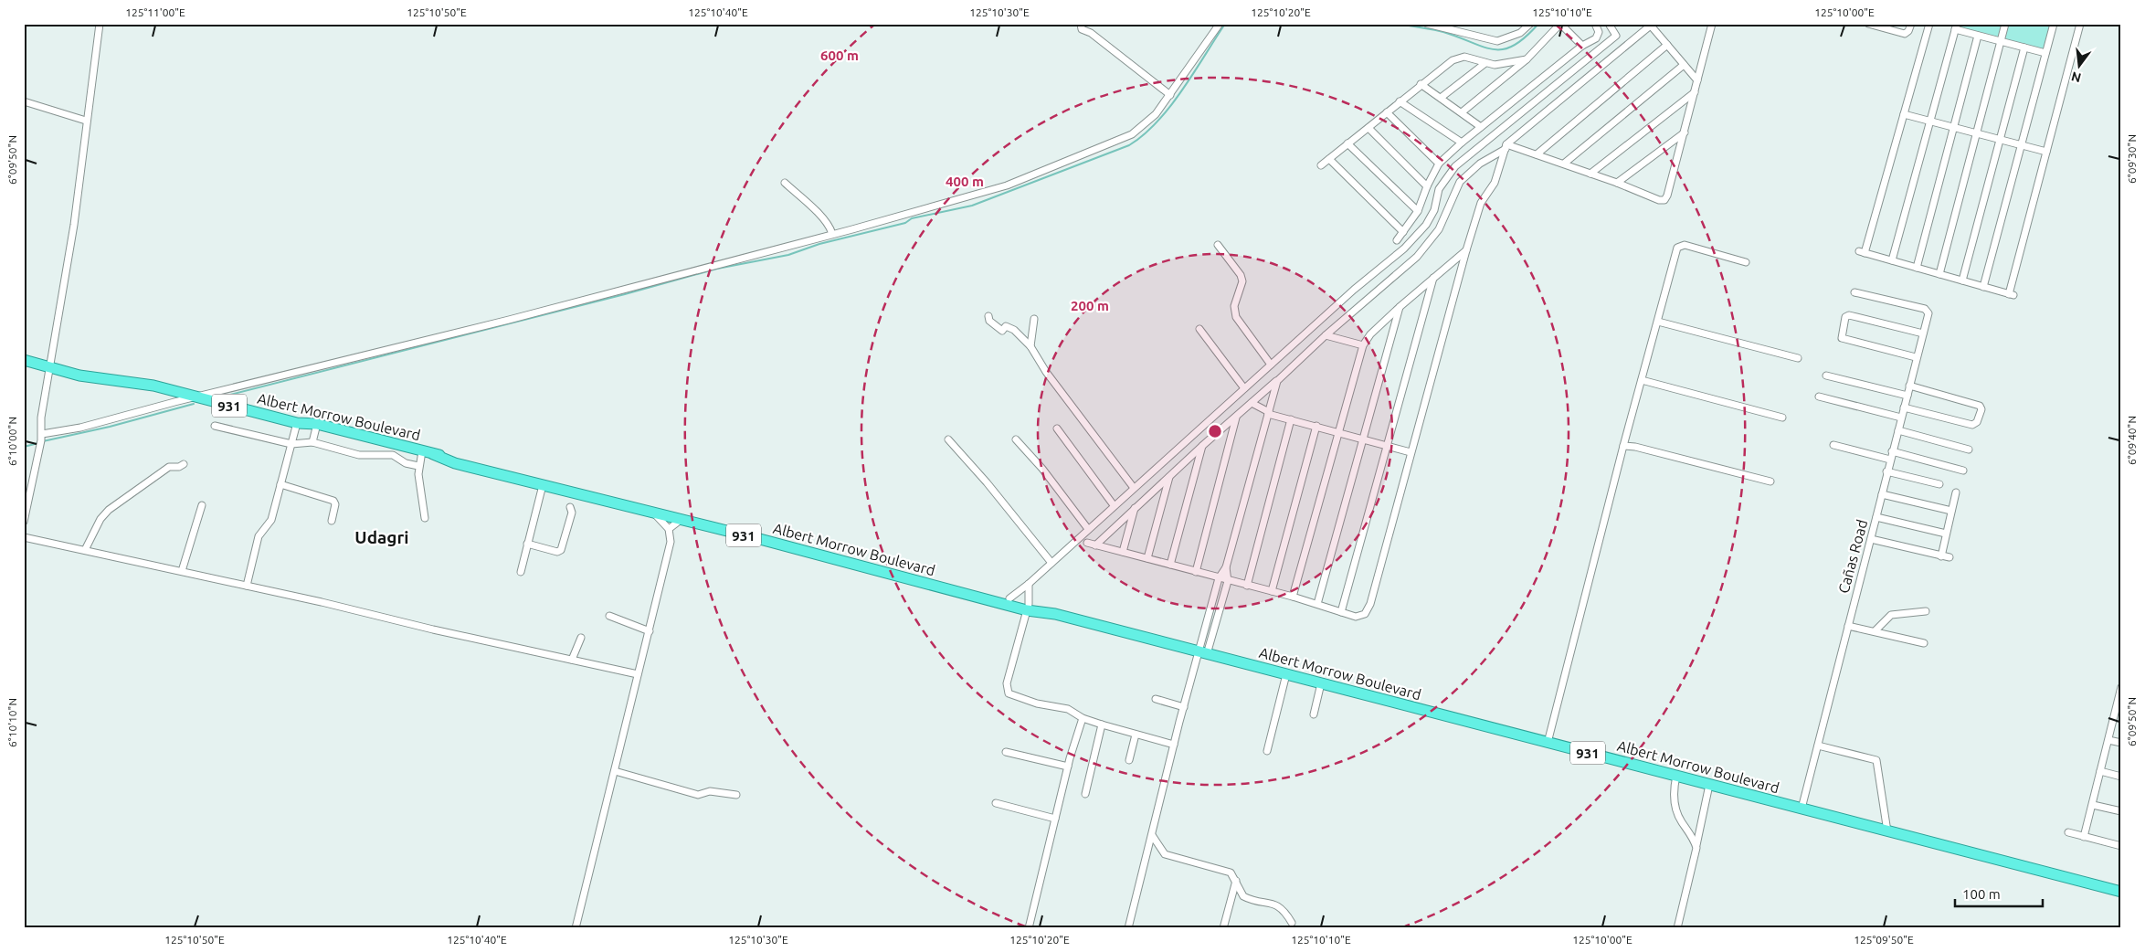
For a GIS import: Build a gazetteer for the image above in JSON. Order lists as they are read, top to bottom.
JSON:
{
  "streets": {
    "highway": ["931", "Albert Morrow Boulevard"],
    "street": ["Cañas Road"]
  },
  "crossings": [
    ["Albert Morrow Boulevard", "Cañas Road"]
  ],
  "districts": ["Udagri"],
  "scale_bar": "100 m",
  "north": "bottom",
  "coordinates": [
    "125°11'00\"E",
    "125°10'50\"E",
    "125°10'40\"E",
    "125°10'30\"E",
    "125°10'20\"E",
    "125°10'10\"E",
    "125°10'00\"E",
    "6°09'30\"N",
    "6°09'50\"N",
    "6°09'40\"N",
    "6°10'00\"N",
    "6°10'10\"N",
    "125°09'50\"E"
  ],
  "rings": ["600 m", "400 m", "200 m"]
}
